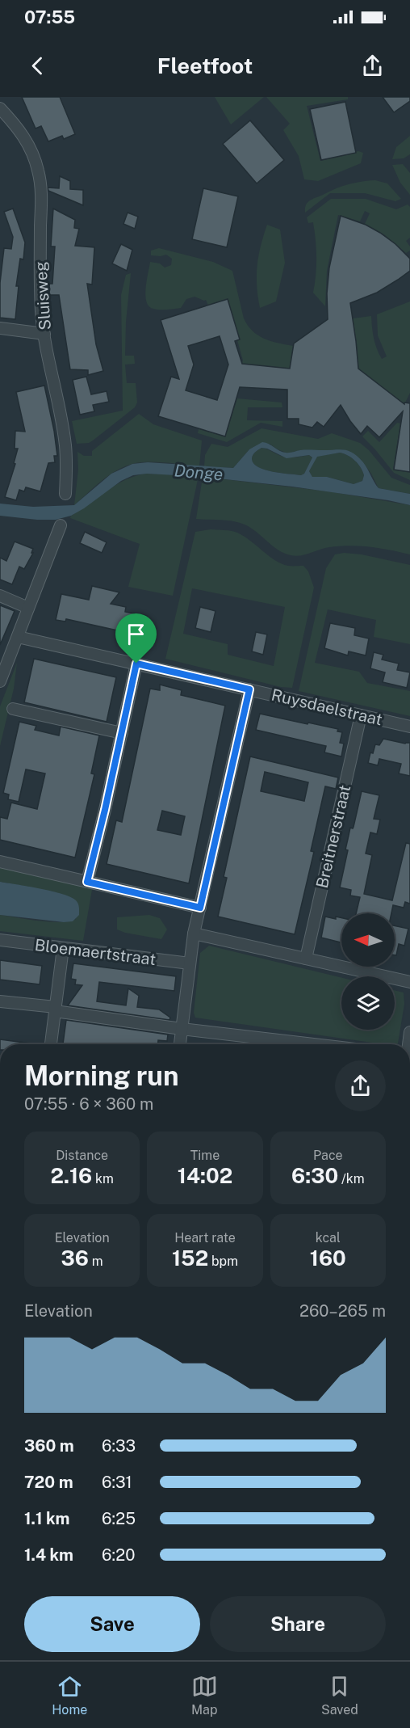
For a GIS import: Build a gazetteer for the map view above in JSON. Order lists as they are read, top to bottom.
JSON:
{
  "streets": {
    "street": [
      "Sluisweg",
      "Ruysdaelstraat",
      "Breitnerstraat",
      "Bloemaertstraat"
    ]
  },
  "crossings": [
    ["Ruysdaelstraat", "Breitnerstraat"]
  ],
  "water": ["Donge"],
  "north": "left",
  "page": {
    "status": "07:55",
    "header": "Fleetfoot",
    "heading": ["Morning run", "07:55 · 6 × 360 m"],
    "stats": [
      ["Distance", "2.16 km"],
      ["Time", "14:02"],
      ["Pace", "6:30 /km"],
      ["Elevation", "36 m"],
      ["Heart rate", "152 bpm"],
      ["kcal", "160"]
    ],
    "chart": ["Elevation", "260–265 m"],
    "list": [
      {
        "name": "360 m",
        "note": "6:33"
      },
      {
        "name": "720 m",
        "note": "6:31"
      },
      {
        "name": "1.1 km",
        "note": "6:25"
      },
      {
        "name": "1.4 km",
        "note": "6:20"
      }
    ],
    "buttons": ["Save", "Share"],
    "tabs": ["Home", "Map", "Saved"]
  }
}
